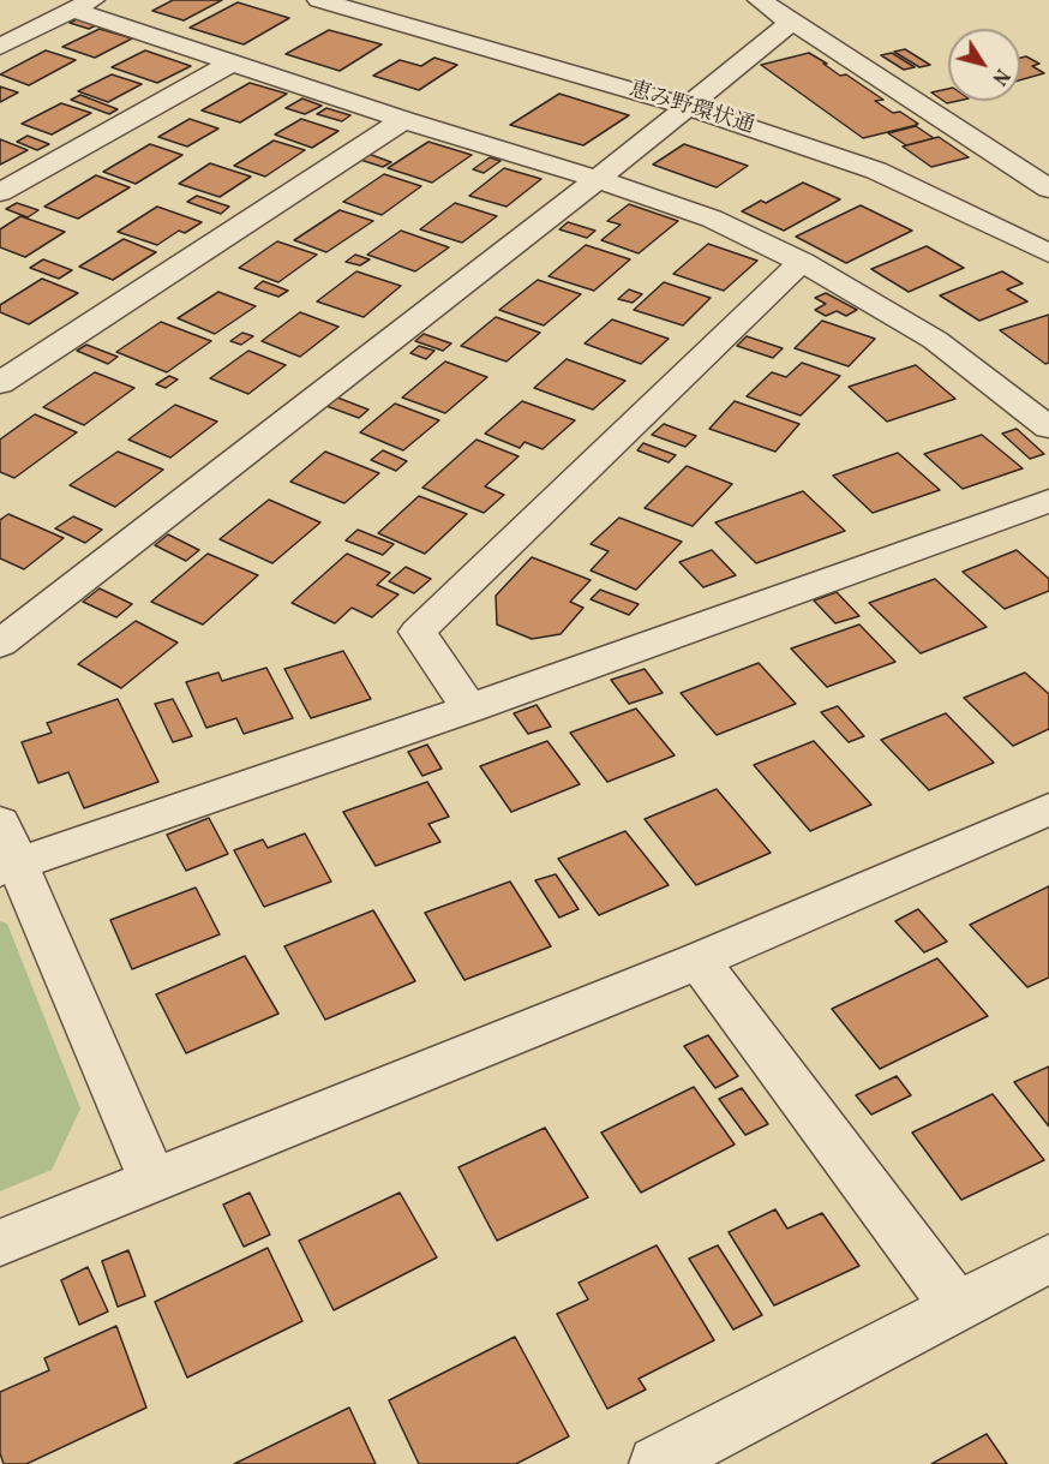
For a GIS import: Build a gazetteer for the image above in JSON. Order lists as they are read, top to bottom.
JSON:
{
  "streets": {
    "street": ["恵み野環状通"]
  },
  "north": "bottom right"
}
